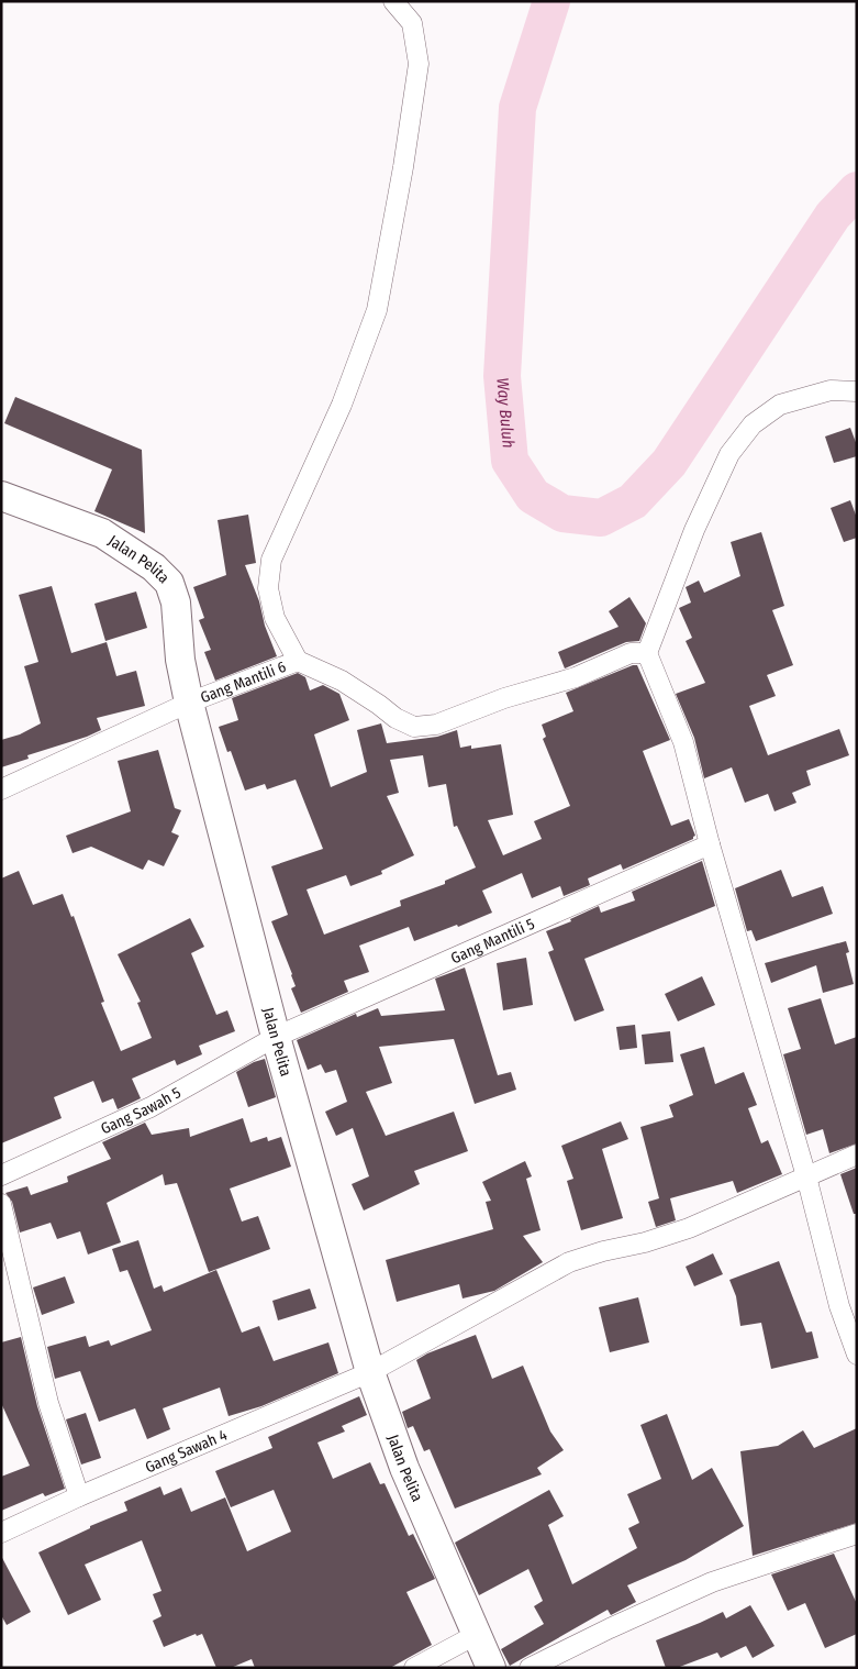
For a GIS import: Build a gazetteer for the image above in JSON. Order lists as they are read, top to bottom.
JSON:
{
  "streets": {
    "street": [
      "Jalan Pelita",
      "Gang Mantili 6",
      "Gang Mantili 5",
      "Gang Sawah 5",
      "Gang Sawah 4"
    ]
  },
  "crossings": [
    ["Jalan Pelita", "Gang Mantili 6"],
    ["Jalan Pelita", "Gang Mantili 5"],
    ["Jalan Pelita", "Gang Sawah 5"],
    ["Jalan Pelita", "Gang Sawah 4"],
    ["Gang Mantili 5", "Gang Sawah 5"]
  ],
  "water": ["Way Buluh"]
}
